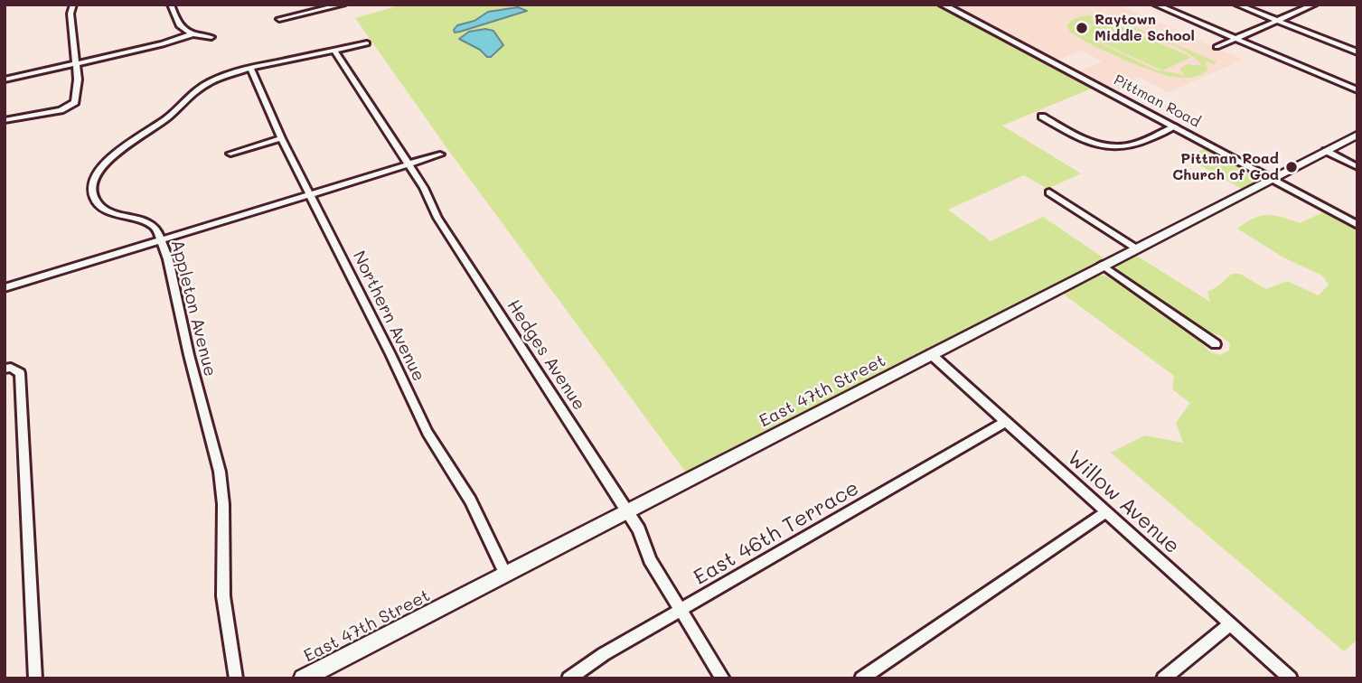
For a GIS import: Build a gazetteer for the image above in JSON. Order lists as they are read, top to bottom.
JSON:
{
  "streets": {
    "main road": ["East 47th Street"],
    "street": [
      "Pittman Road",
      "Appleton Avenue",
      "Northern Avenue",
      "Hedges Avenue",
      "Willow Avenue",
      "East 46th Terrace"
    ]
  },
  "crossings": [
    ["Pittman Road", "East 47th Street"],
    ["Appleton Avenue", "Northern Avenue"],
    ["Appleton Avenue", "Hedges Avenue"],
    ["Northern Avenue", "East 47th Street"],
    ["Hedges Avenue", "East 47th Street"],
    ["Hedges Avenue", "East 46th Terrace"],
    ["East 47th Street", "Willow Avenue"],
    ["Willow Avenue", "East 46th Terrace"]
  ],
  "places": ["Raytown Middle School", "Pittman Road Church of God"]
}
